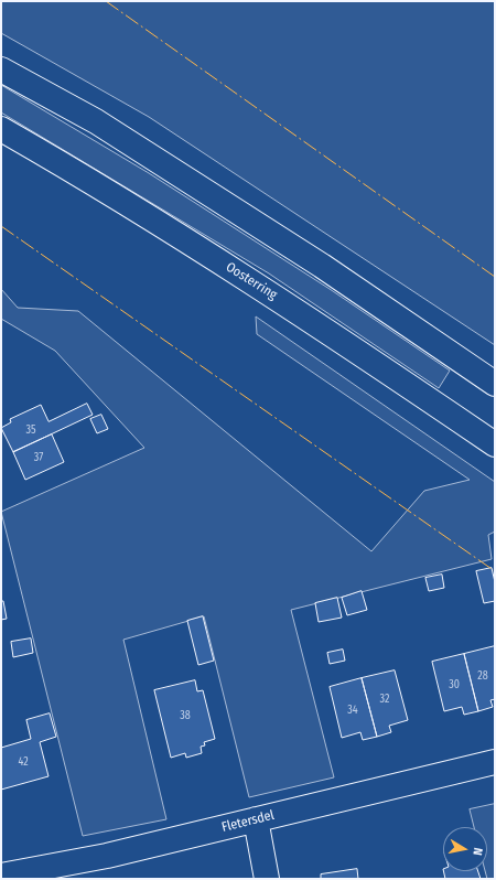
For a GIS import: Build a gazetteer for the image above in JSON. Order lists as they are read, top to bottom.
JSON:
{
  "streets": {
    "main road": ["Oosterring", "Fletersdel"]
  },
  "house_numbers": [
    "35",
    "37",
    "28",
    "30",
    "32",
    "34",
    "38",
    "42"
  ],
  "north": "right"
}
